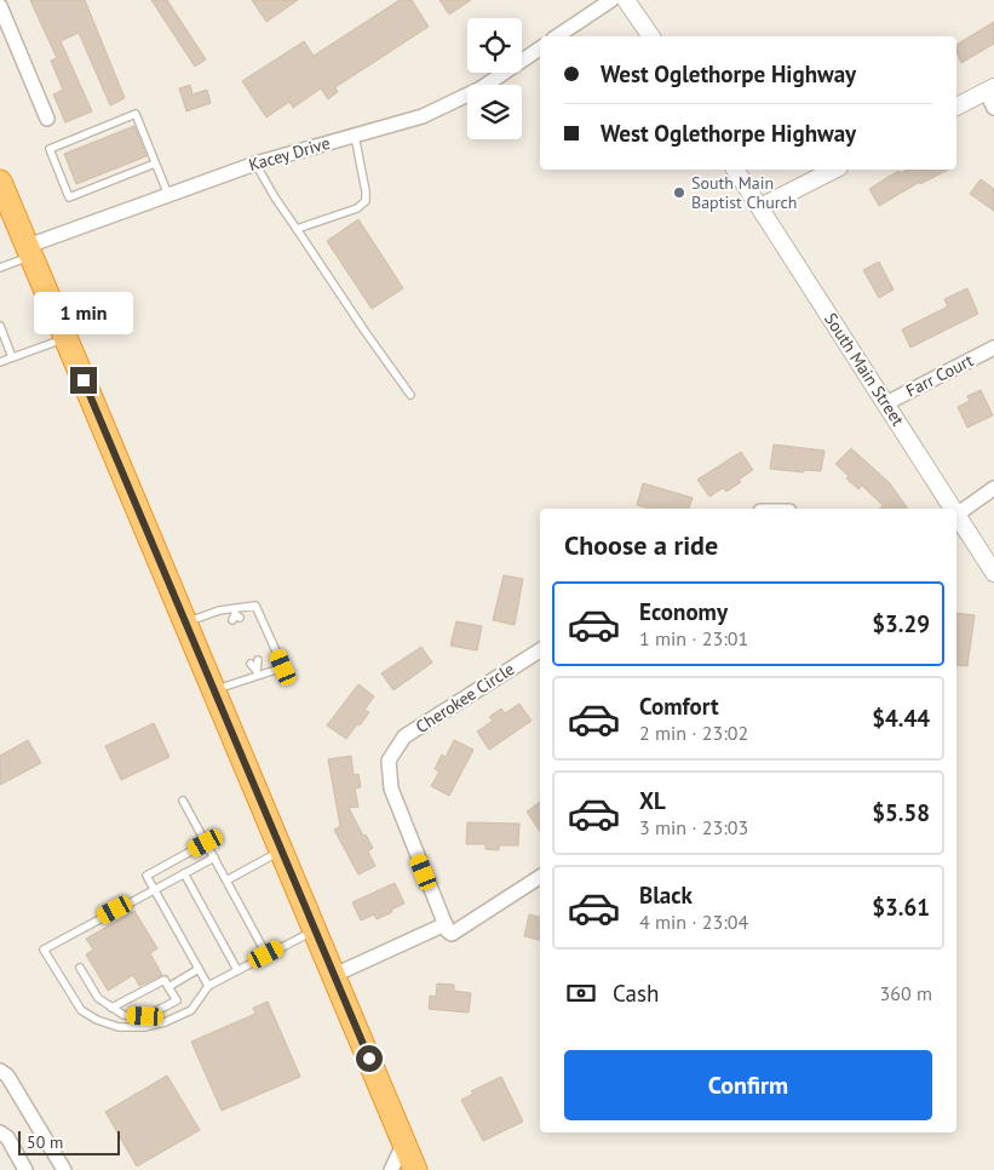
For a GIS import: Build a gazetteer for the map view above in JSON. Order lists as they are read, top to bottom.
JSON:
{
  "streets": {
    "street": [
      "Kacey Drive",
      "South Main Street",
      "Farr Court",
      "Cherokee Circle"
    ]
  },
  "crossings": [
    ["South Main Street", "Farr Court"]
  ],
  "places": ["South Main Baptist Church"],
  "scale_bar": "50 m",
  "page": {
    "banner": ["West Oglethorpe Highway", "West Oglethorpe Highway"],
    "bubble": "1 min",
    "heading": "Choose a ride",
    "list": [
      {
        "name": "Economy",
        "note": "1 min · 23:01",
        "value": "$3.29"
      },
      {
        "name": "Comfort",
        "note": "2 min · 23:02",
        "value": "$4.44"
      },
      {
        "name": "XL",
        "note": "3 min · 23:03",
        "value": "$5.58"
      },
      {
        "name": "Black",
        "note": "4 min · 23:04",
        "value": "$3.61"
      }
    ],
    "pay": ["Cash", "360 m"],
    "buttons": "Confirm",
    "scale": "50 m"
  }
}
